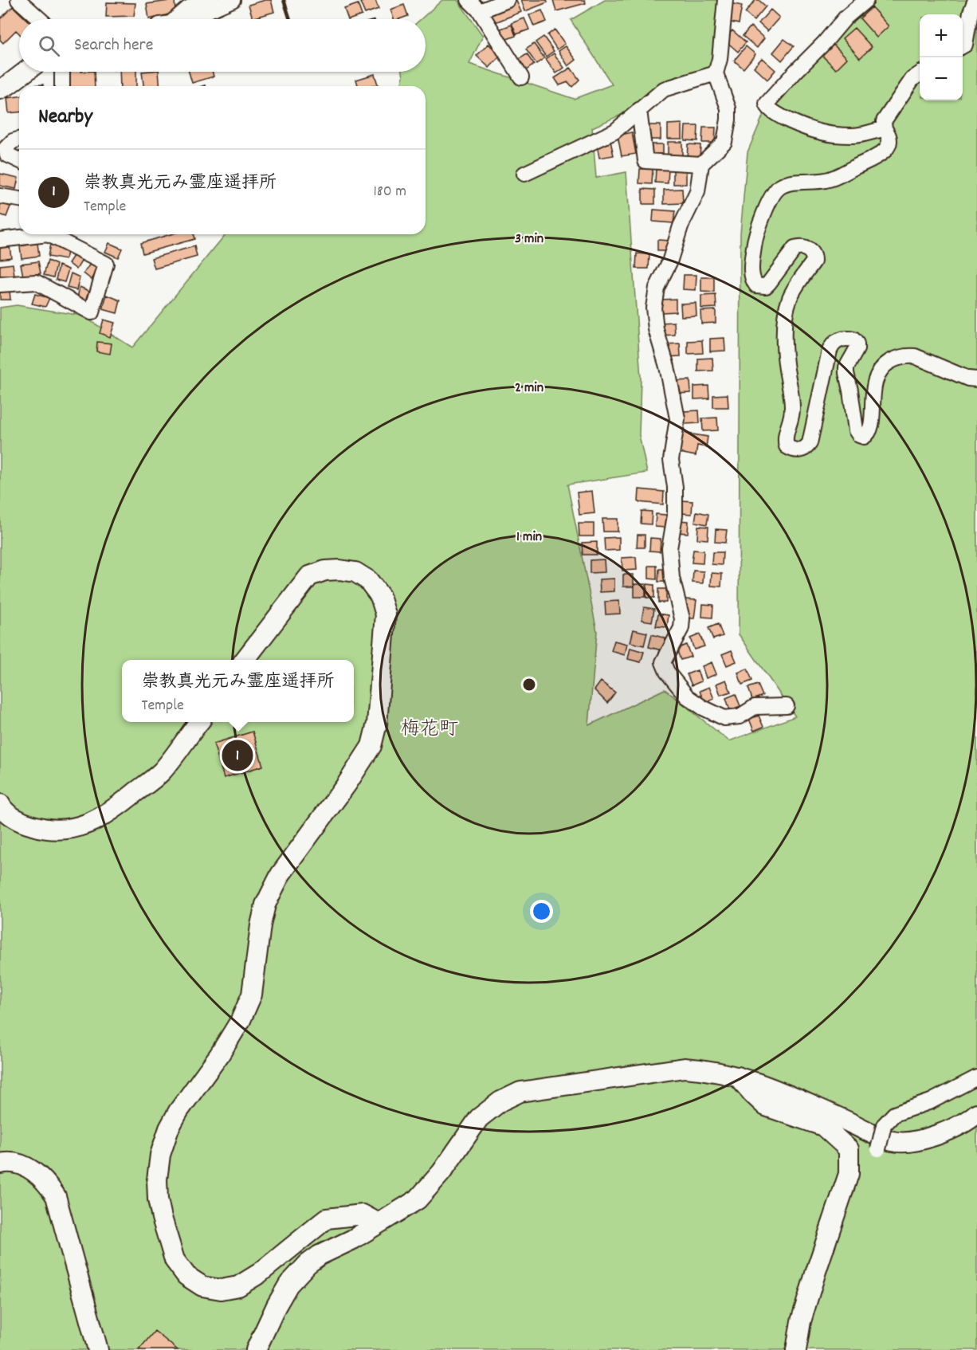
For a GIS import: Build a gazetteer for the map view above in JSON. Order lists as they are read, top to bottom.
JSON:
{
  "districts": ["梅花町"],
  "page": {
    "map_buttons": ["+", "−"],
    "search": "Search here",
    "heading": "Nearby",
    "list": [
      {
        "mark": "1",
        "name": "崇教真光元み霊座遥拝所",
        "note": "Temple",
        "value": "180 m"
      }
    ],
    "popup": ["崇教真光元み霊座遥拝所", "Temple"],
    "pins": "1"
  },
  "rings": ["3 min", "2 min", "1 min"]
}
